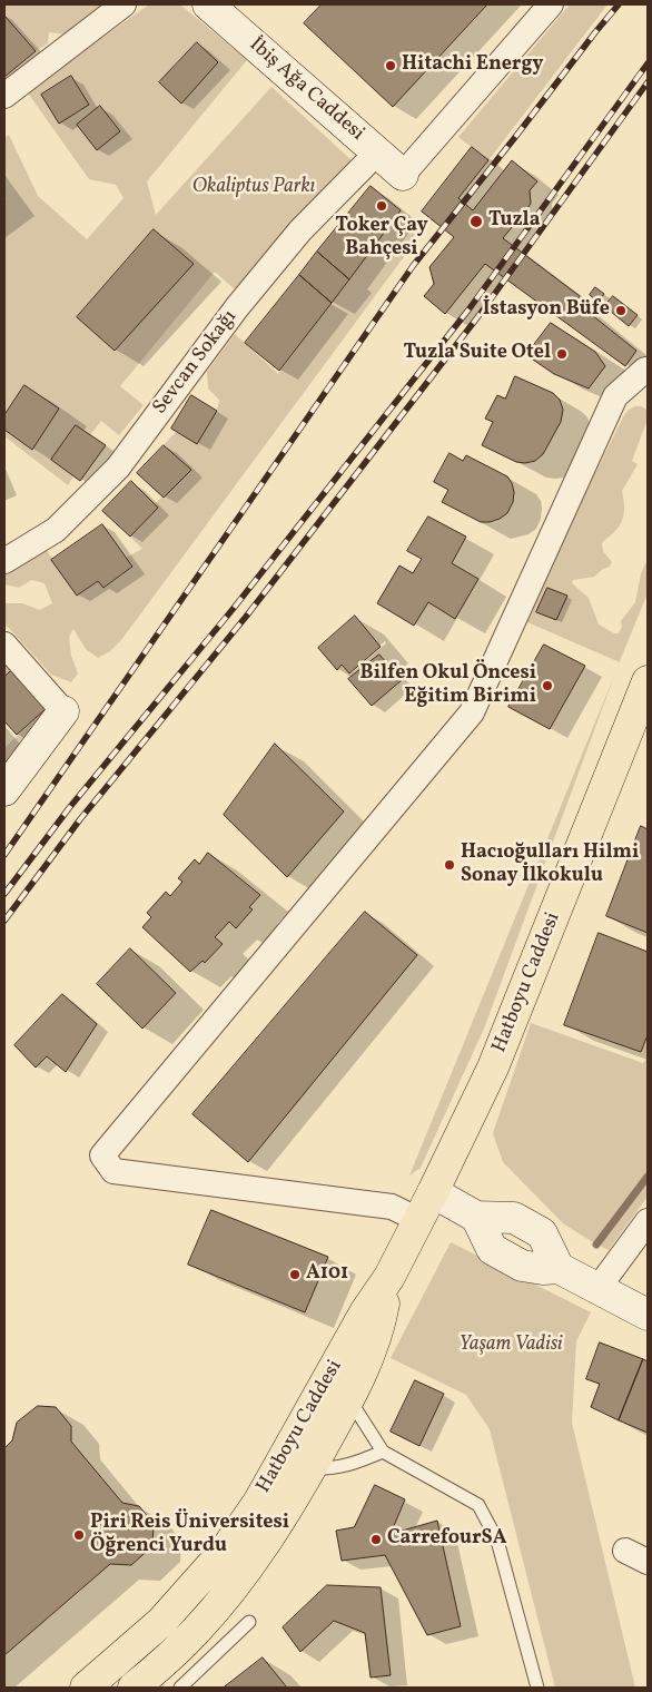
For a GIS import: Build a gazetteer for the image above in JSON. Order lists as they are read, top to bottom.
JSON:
{
  "streets": {
    "main road": ["Hatboyu Caddesi"],
    "street": ["İbiş Ağa Caddesi", "Sevcan Sokağı"]
  },
  "crossings": [
    ["İbiş Ağa Caddesi", "Sevcan Sokağı"]
  ],
  "parks": ["Okaliptus Parkı", "Yaşam Vadisi"],
  "places": [
    "Hitachi Energy",
    "Toker Çay Bahçesi",
    "Tuzla",
    "İstasyon Büfe",
    "Tuzla Suite Otel",
    "Bilfen Okul Öncesi Eğitim Birimi",
    "Hacıoğulları Hilmi Sonay İlkokulu",
    "A101",
    "Piri Reis Üniversitesi Öğrenci Yurdu",
    "CarrefourSA"
  ]
}
